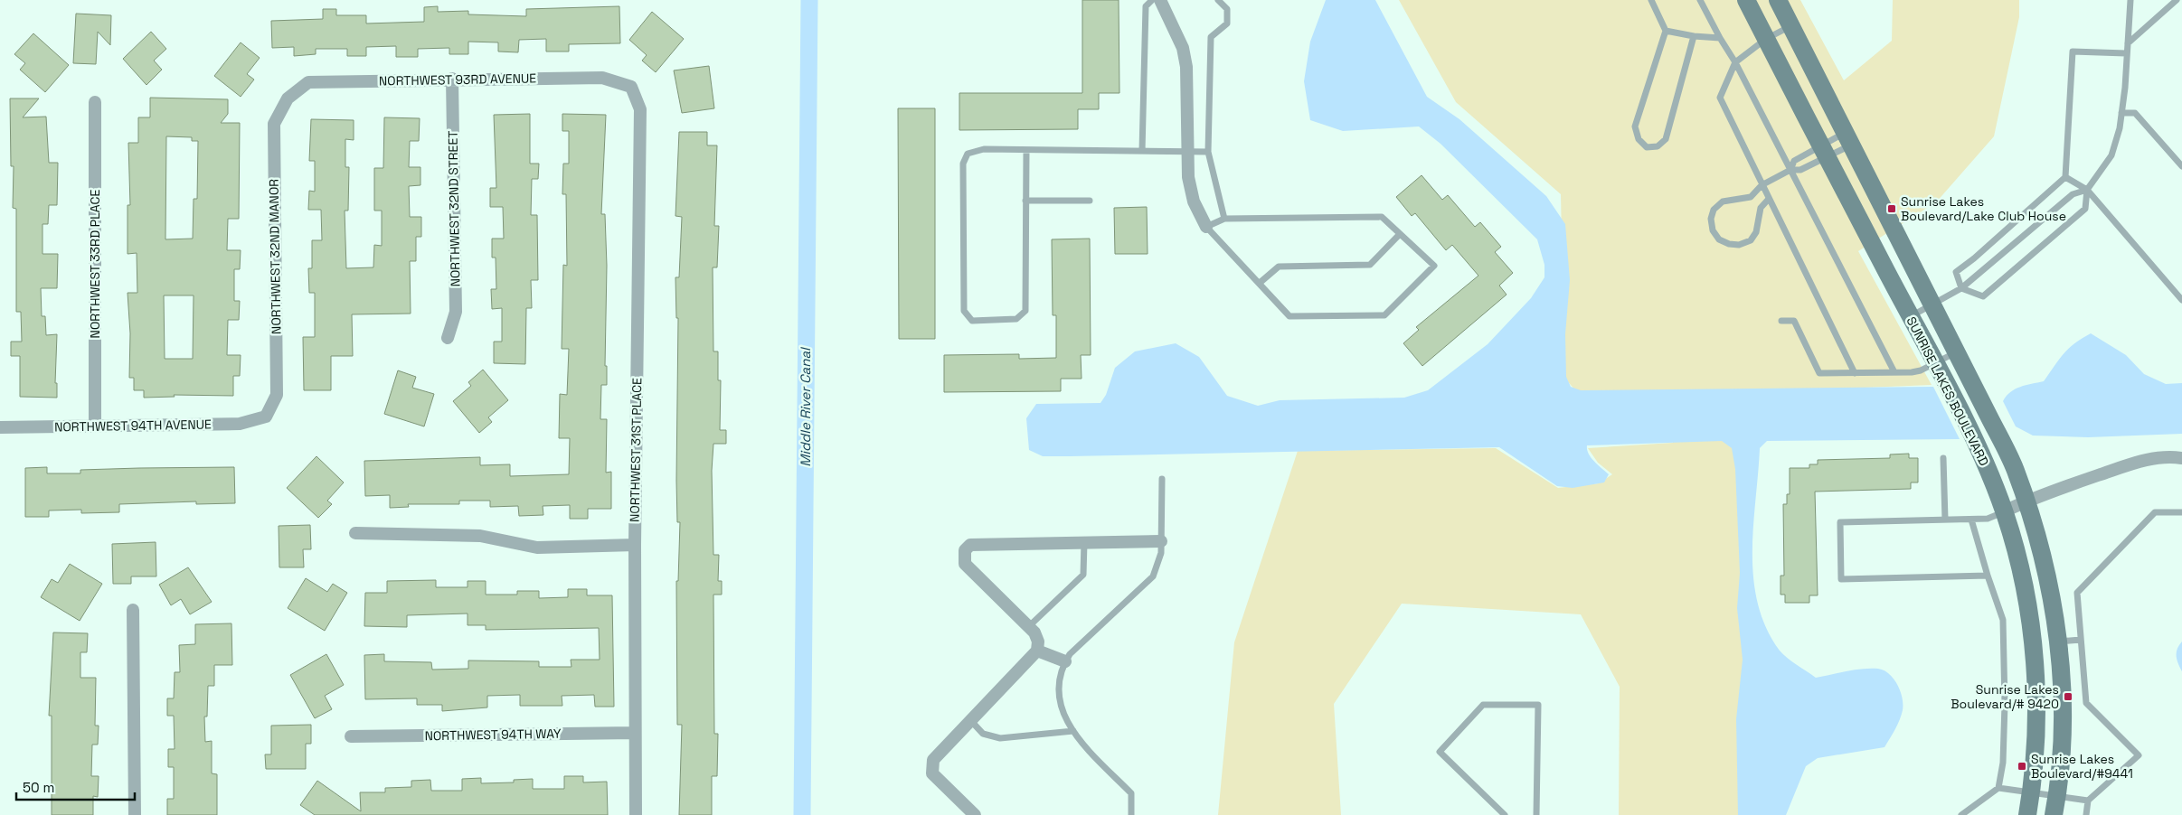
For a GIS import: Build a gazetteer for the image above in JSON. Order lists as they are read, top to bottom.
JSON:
{
  "streets": {
    "street": [
      "NORTHWEST 93RD AVENUE",
      "NORTHWEST 32ND STREET",
      "NORTHWEST 32ND MANOR",
      "NORTHWEST 33RD PLACE",
      "SUNRISE LAKES BOULEVARD",
      "NORTHWEST 94TH AVENUE",
      "NORTHWEST 31ST PLACE",
      "NORTHWEST 94TH WAY"
    ]
  },
  "crossings": [
    ["NORTHWEST 93RD AVENUE", "NORTHWEST 32ND STREET"],
    ["NORTHWEST 93RD AVENUE", "NORTHWEST 32ND MANOR"],
    ["NORTHWEST 93RD AVENUE", "NORTHWEST 31ST PLACE"],
    ["NORTHWEST 32ND MANOR", "NORTHWEST 94TH AVENUE"],
    ["NORTHWEST 33RD PLACE", "NORTHWEST 94TH AVENUE"],
    ["NORTHWEST 31ST PLACE", "NORTHWEST 94TH WAY"]
  ],
  "water": ["Middle River Canal"],
  "places": {
    "transit": ["Sunrise Lakes Boulevard/Lake Club House", "Sunrise Lakes Boulevard/# 9420", "Sunrise Lakes Boulevard/#9441"]
  },
  "scale_bar": "50 m"
}
